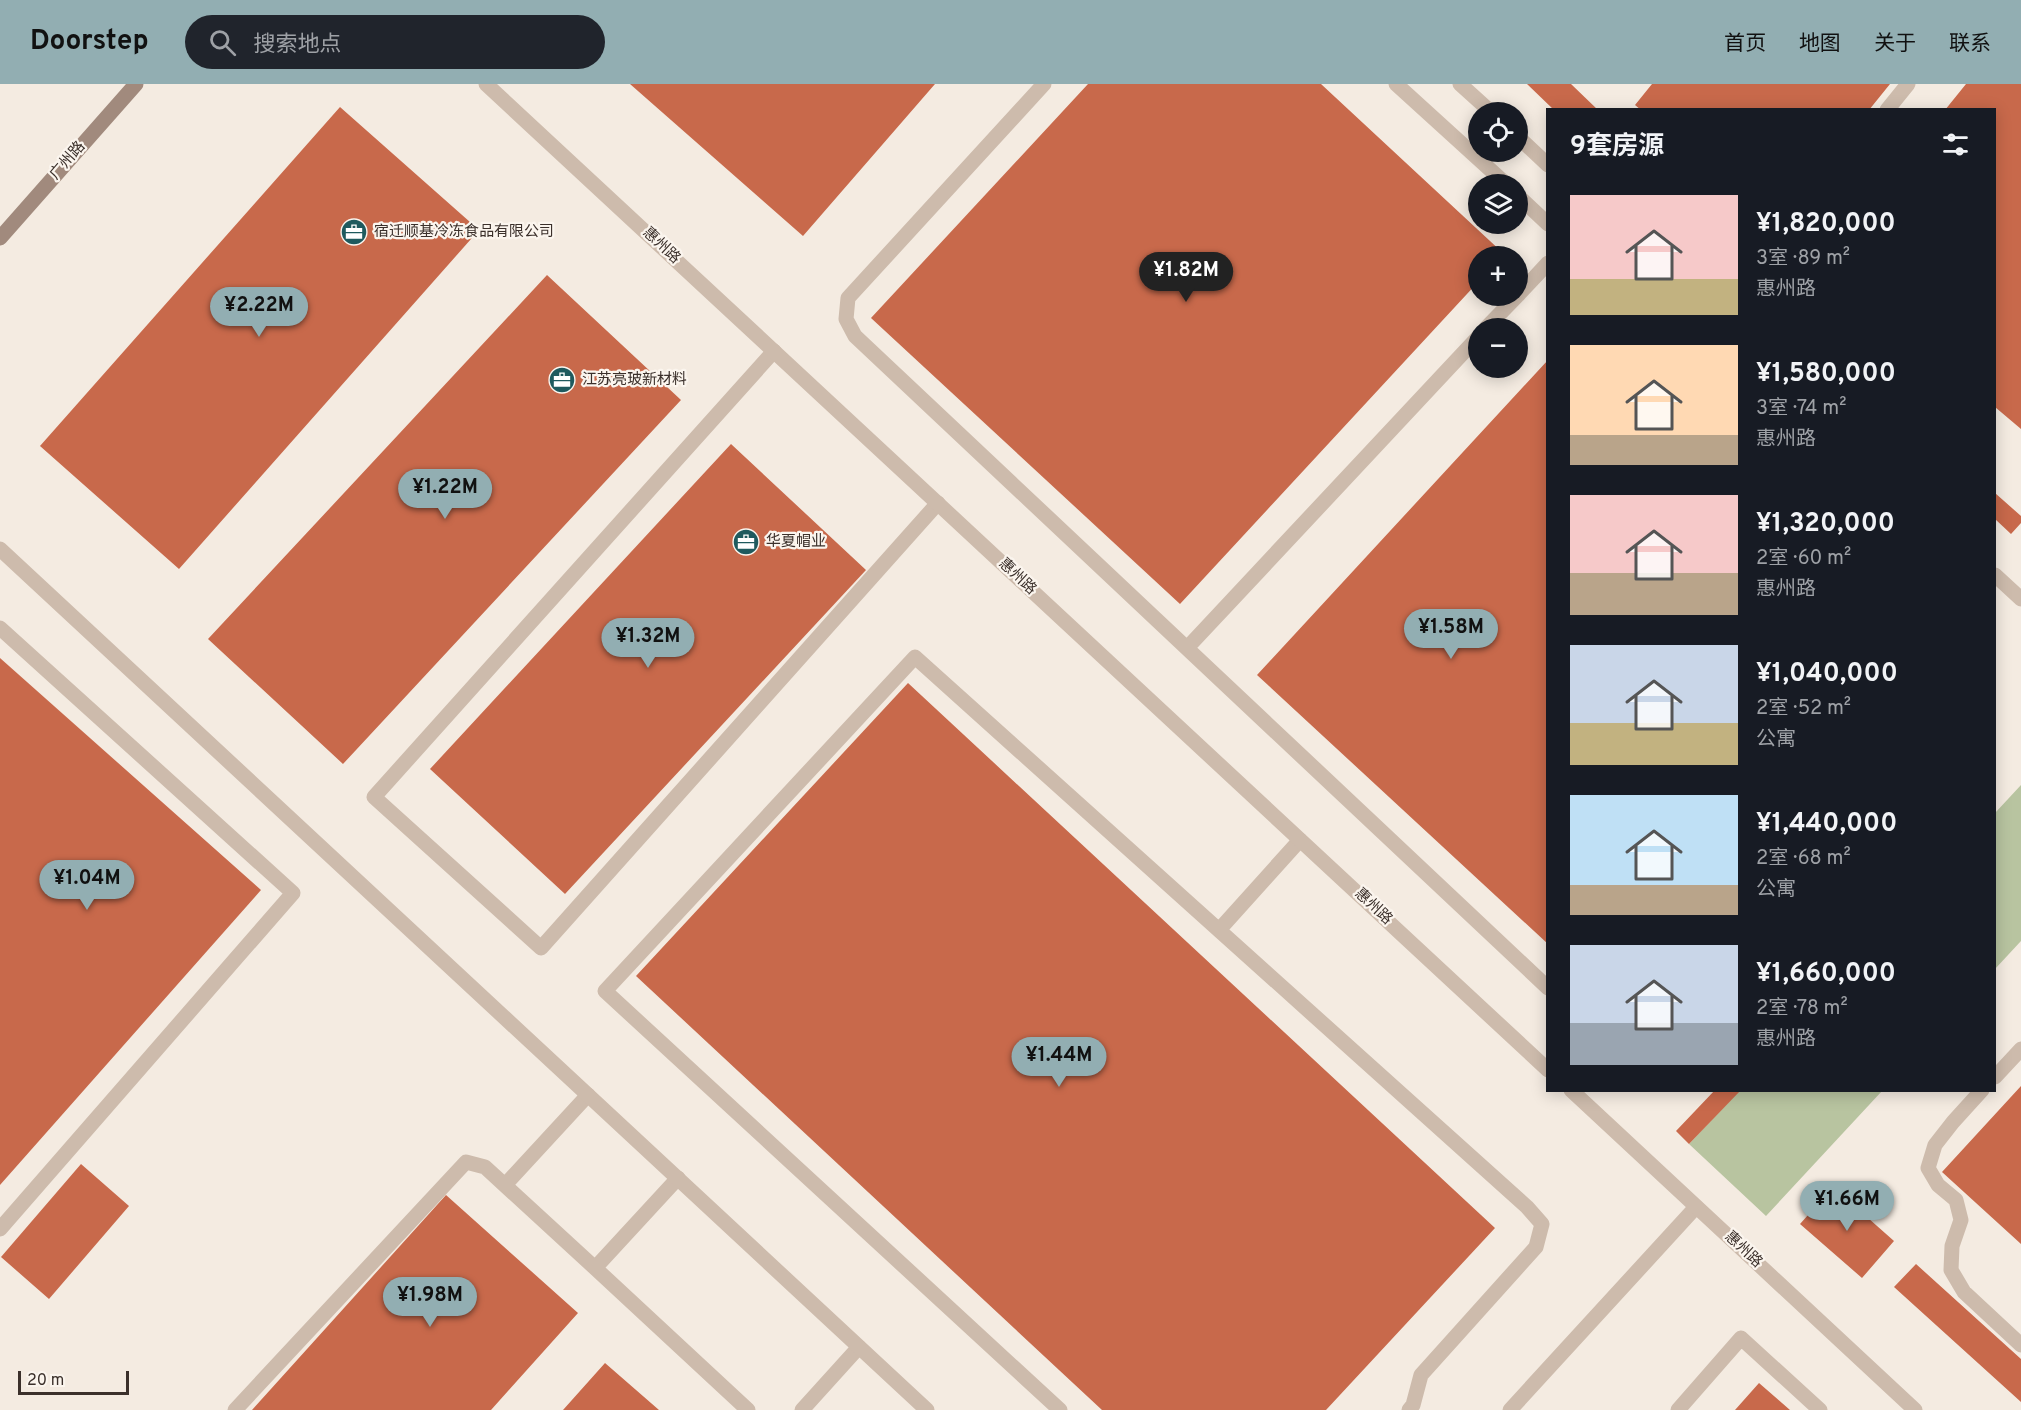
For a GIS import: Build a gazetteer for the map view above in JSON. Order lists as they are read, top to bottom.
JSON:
{
  "streets": {
    "main road": ["广州路"],
    "street": ["惠州路"]
  },
  "places": {
    "office": ["宿迁顺基冷冻食品有限公司", "江苏亮玻新材料", "华夏帽业"]
  },
  "scale_bar": "20 m",
  "page": {
    "header": "Doorstep",
    "search": "搜索地点",
    "nav": [
      "首页",
      "地图",
      "关于",
      "联系"
    ],
    "map_buttons": ["+", "−"],
    "heading": "9套房源",
    "list": [
      {
        "name": "¥1,820,000",
        "note": "3室 · 89 m² · 惠州路"
      },
      {
        "name": "¥1,580,000",
        "note": "3室 · 74 m² · 惠州路"
      },
      {
        "name": "¥1,320,000",
        "note": "2室 · 60 m² · 惠州路"
      },
      {
        "name": "¥1,040,000",
        "note": "2室 · 52 m² · 公寓"
      },
      {
        "name": "¥1,440,000",
        "note": "2室 · 68 m² · 公寓"
      },
      {
        "name": "¥1,660,000",
        "note": "2室 · 78 m² · 惠州路"
      }
    ],
    "price": [
      "¥1.82M",
      "¥2.22M",
      "¥1.22M",
      "¥1.58M",
      "¥1.32M",
      "¥1.04M",
      "¥1.44M",
      "¥1.66M",
      "¥1.98M"
    ],
    "scale": "20 m"
  }
}
